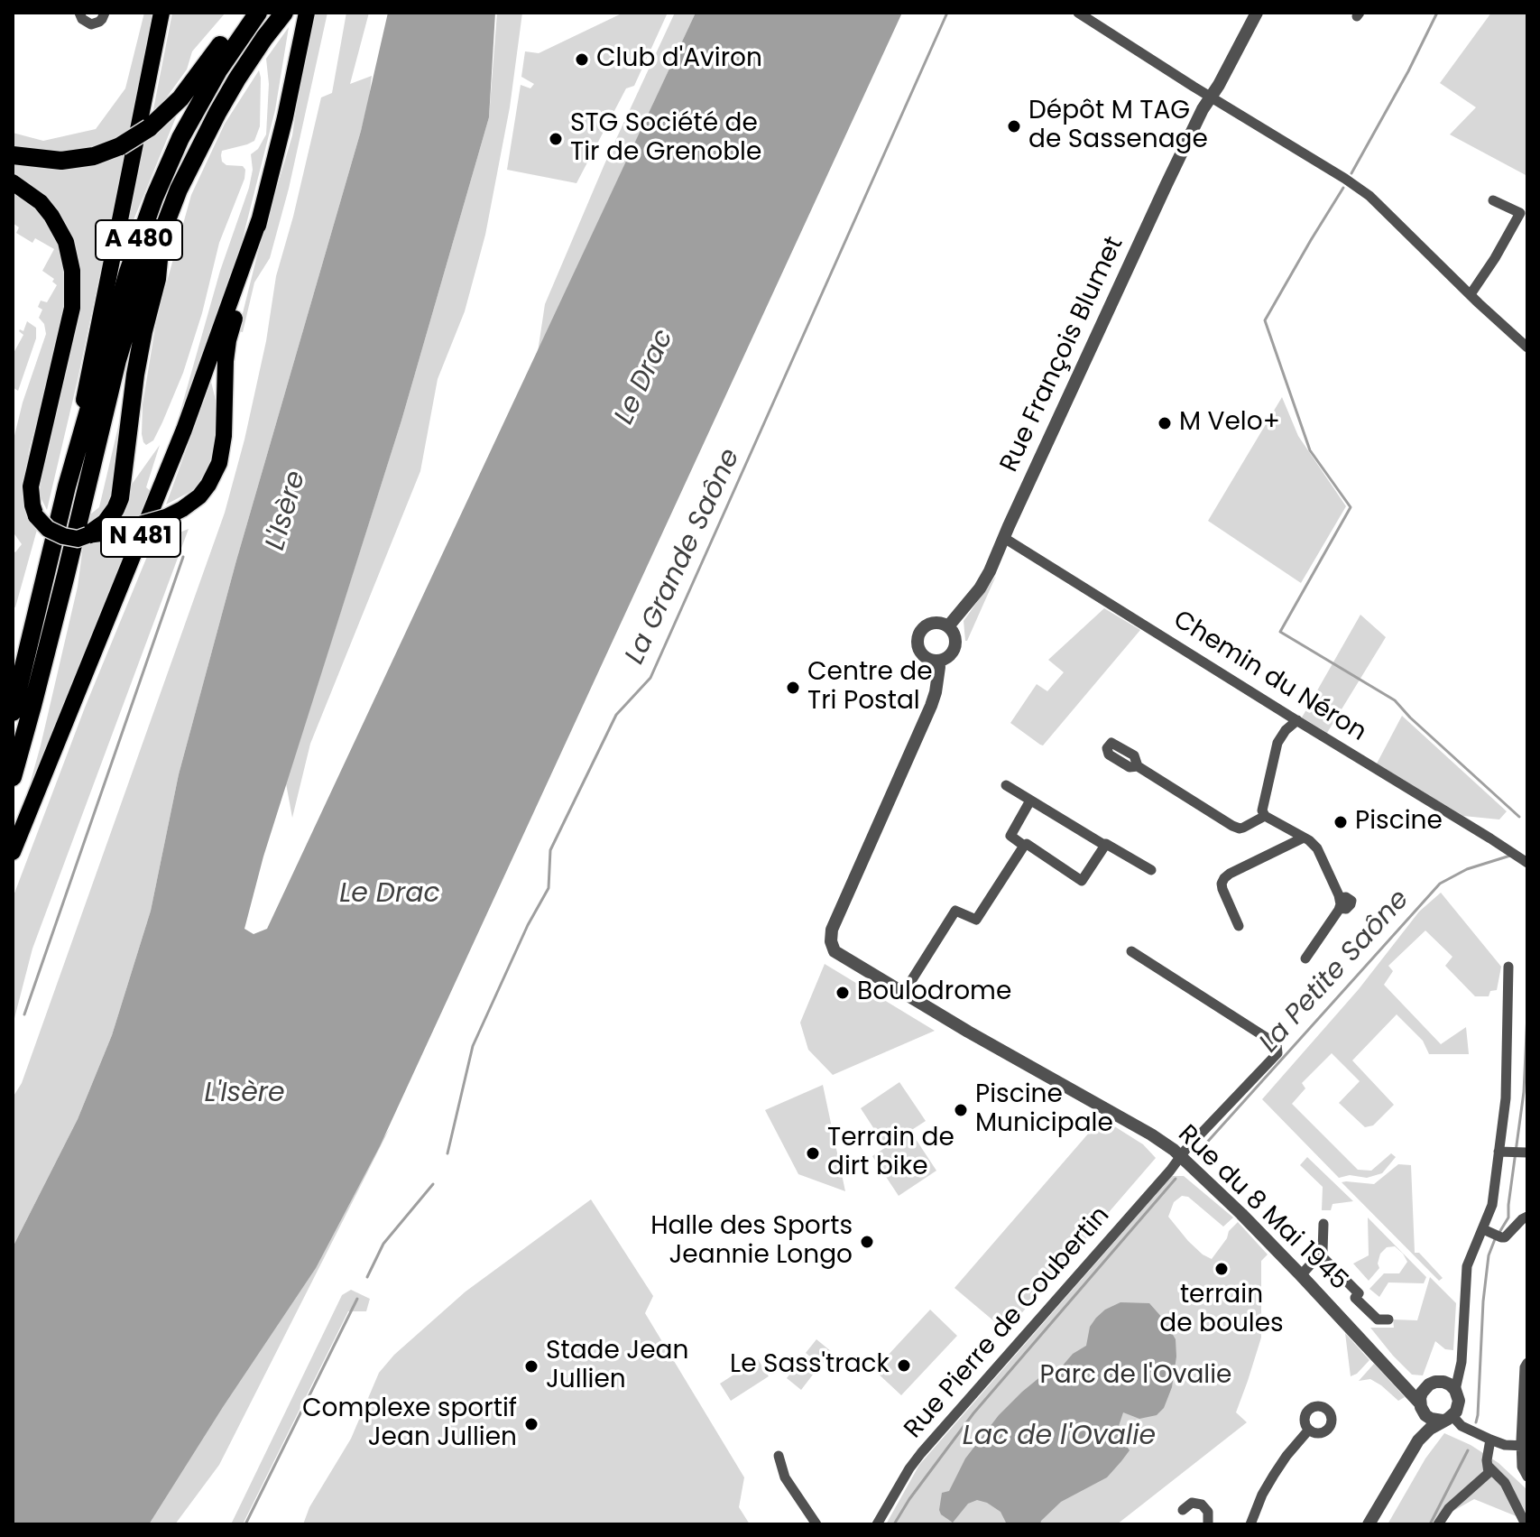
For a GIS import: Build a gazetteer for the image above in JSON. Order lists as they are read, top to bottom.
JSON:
{
  "streets": {
    "highway": ["A 480", "N 481"],
    "street": [
      "Rue François Blumet",
      "Chemin du Néron",
      "Rue du 8 Mai 1945",
      "Rue Pierre de Coubertin"
    ]
  },
  "crossings": [
    ["Rue François Blumet", "Chemin du Néron"],
    ["Rue François Blumet", "Rue du 8 Mai 1945"],
    ["Rue du 8 Mai 1945", "Rue Pierre de Coubertin"]
  ],
  "water": [
    "Le Drac",
    "L'Isère",
    "La Grande Saône",
    "La Petite Saône",
    "Lac de l'Ovalie"
  ],
  "parks": ["Parc de l'Ovalie"],
  "places": [
    "Club d'Aviron",
    "Dépôt M TAG de Sassenage",
    "STG Société de Tir de Grenoble",
    "M Velo+",
    "Centre de Tri Postal",
    "Piscine",
    "Boulodrome",
    "Piscine Municipale",
    "Terrain de dirt bike",
    "Halle des Sports Jeannie Longo",
    "terrain de boules",
    "Le Sass'track",
    "Stade Jean Jullien",
    "Complexe sportif Jean Jullien"
  ]
}
